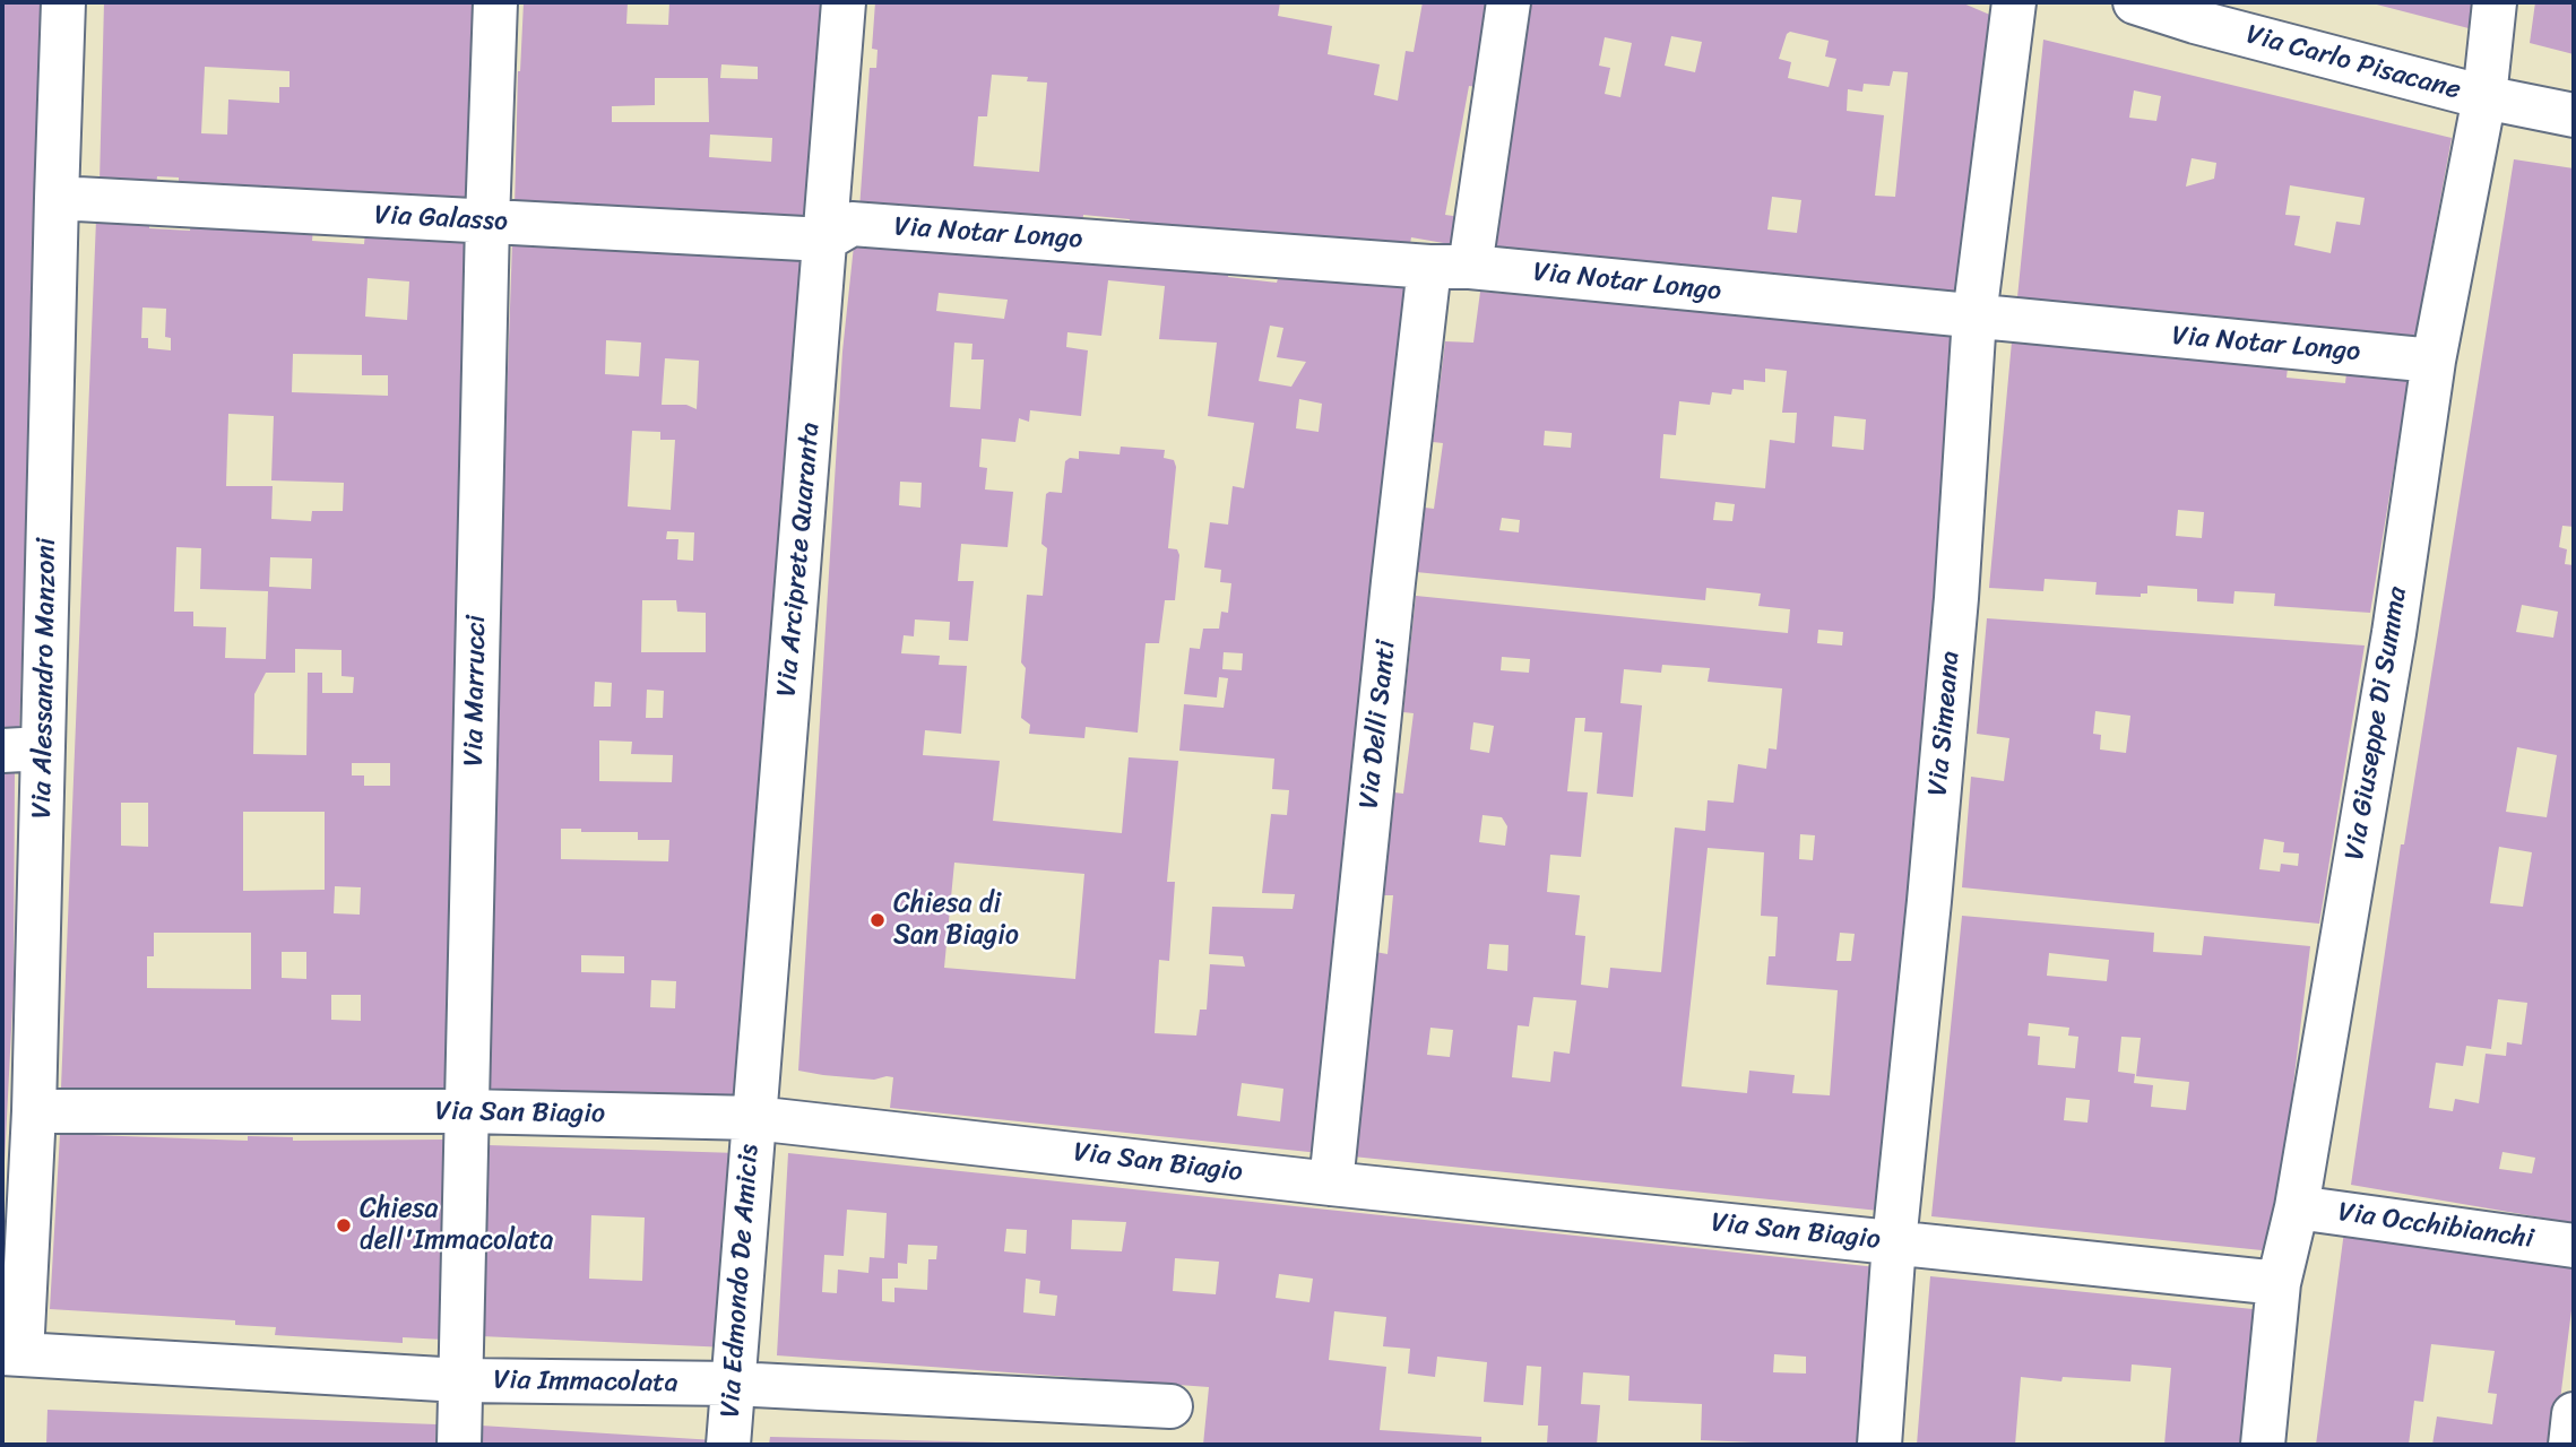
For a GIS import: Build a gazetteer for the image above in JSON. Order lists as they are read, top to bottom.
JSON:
{
  "streets": {
    "street": [
      "Via Carlo Pisacane",
      "Via Galasso",
      "Via Notar Longo",
      "Via Arciprete Quaranta",
      "Via Alessandro Manzoni",
      "Via Marrucci",
      "Via Simeana",
      "Via Giuseppe Di Summa",
      "Via Delli Santi",
      "Via San Biagio",
      "Via Occhibianchi",
      "Via Edmondo De Amicis",
      "Via Immacolata"
    ]
  },
  "crossings": [
    ["Via Carlo Pisacane", "Via Giuseppe Di Summa"],
    ["Via Galasso", "Via Notar Longo"],
    ["Via Galasso", "Via Arciprete Quaranta"],
    ["Via Galasso", "Via Alessandro Manzoni"],
    ["Via Galasso", "Via Marrucci"],
    ["Via Notar Longo", "Via Arciprete Quaranta"],
    ["Via Notar Longo", "Via Simeana"],
    ["Via Notar Longo", "Via Giuseppe Di Summa"],
    ["Via Notar Longo", "Via Delli Santi"],
    ["Via Arciprete Quaranta", "Via San Biagio"],
    ["Via Arciprete Quaranta", "Via Edmondo De Amicis"],
    ["Via Alessandro Manzoni", "Via San Biagio"],
    ["Via Alessandro Manzoni", "Via Immacolata"],
    ["Via Marrucci", "Via San Biagio"],
    ["Via Marrucci", "Via Immacolata"],
    ["Via Simeana", "Via San Biagio"],
    ["Via Giuseppe Di Summa", "Via San Biagio"],
    ["Via Giuseppe Di Summa", "Via Occhibianchi"],
    ["Via Delli Santi", "Via San Biagio"],
    ["Via San Biagio", "Via Edmondo De Amicis"],
    ["Via Edmondo De Amicis", "Via Immacolata"]
  ],
  "places": ["Chiesa di San Biagio", "Chiesa dell'Immacolata"]
}
